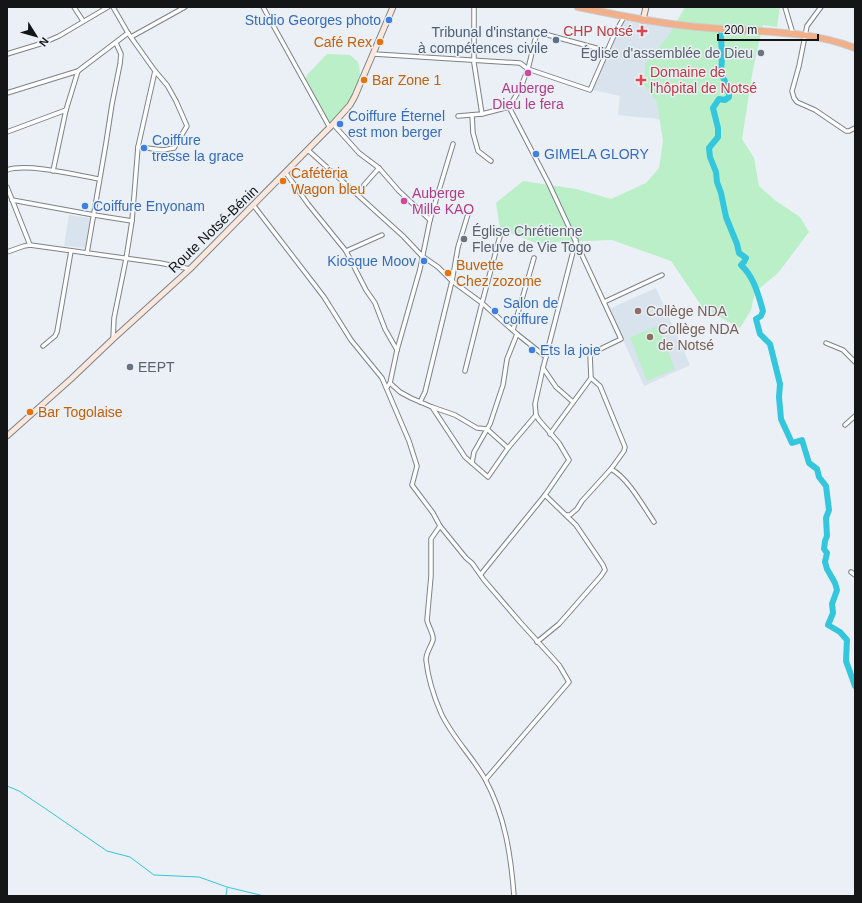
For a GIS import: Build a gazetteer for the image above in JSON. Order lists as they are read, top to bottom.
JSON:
{
  "streets": {
    "main road": ["Route Notsé-Bénin"]
  },
  "places": {
    "other": [
      "Studio Georges photo",
      "Tribunal d'instance à compétences civile",
      "Café Rex",
      "Église d'assemblée de Dieu",
      "Auberge Dieu le fera",
      "Bar Zone 1",
      "Coiffure Éternel est mon berger",
      "Coiffure tresse la grace",
      "GIMELA GLORY",
      "Cafétéria Wagon bleu",
      "Auberge Mille KAO",
      "Coiffure Enyonam",
      "Église Chrétienne Fleuve de Vie Togo",
      "Kiosque Moov",
      "Buvette Chez zozome",
      "Salon de coiffure",
      "Collège NDA",
      "Collège NDA de Notsé",
      "Ets la joie",
      "EEPT",
      "Bar Togolaise"
    ],
    "health": ["CHP Notsé", "Domaine de l'hôpital de Notsé"]
  },
  "scale_bar": "200 m",
  "north": "bottom right"
}
